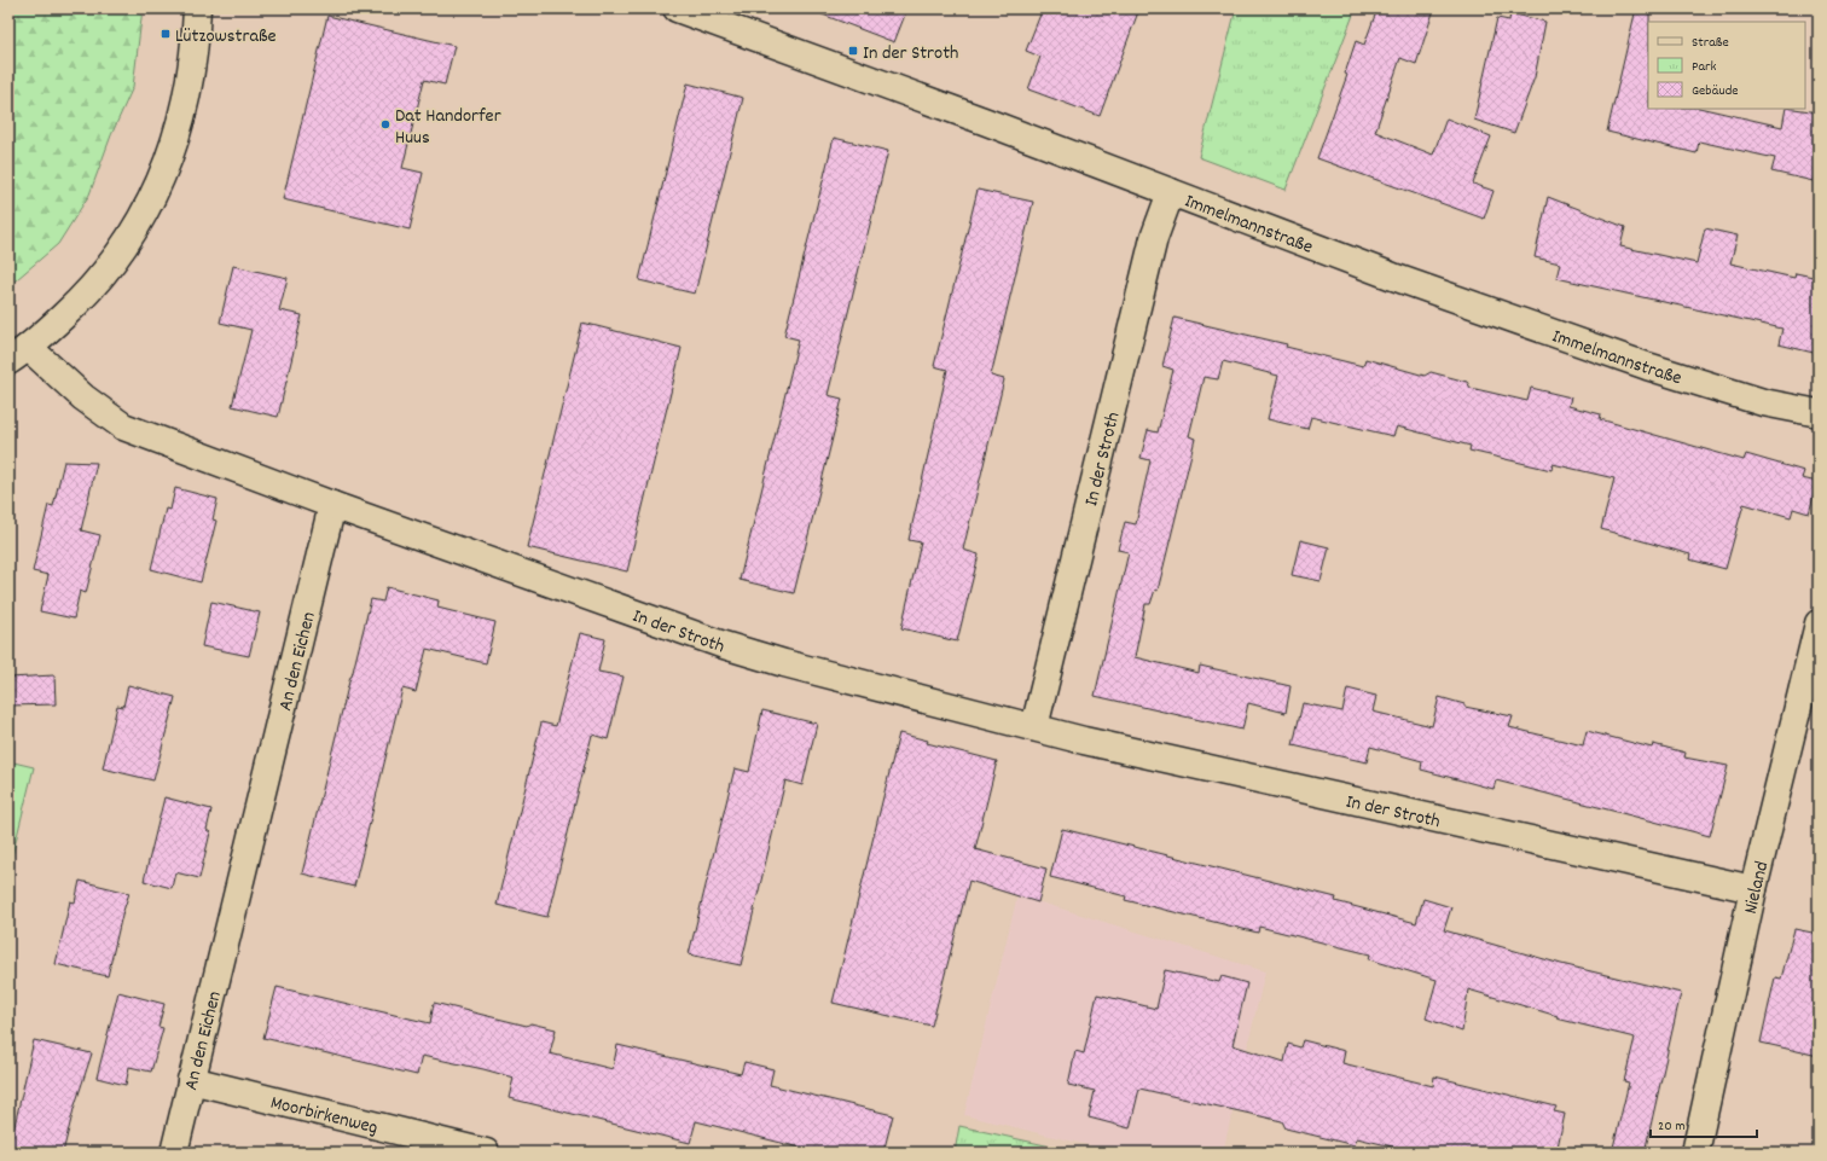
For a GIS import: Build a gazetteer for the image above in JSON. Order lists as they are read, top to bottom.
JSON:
{
  "streets": {
    "street": [
      "Immelmannstraße",
      "In der Stroth",
      "An den Eichen",
      "Nieland",
      "Moorbirkenweg"
    ]
  },
  "crossings": [
    ["Immelmannstraße", "In der Stroth"],
    ["In der Stroth", "An den Eichen"],
    ["In der Stroth", "Nieland"],
    ["An den Eichen", "Moorbirkenweg"]
  ],
  "places": {
    "transit": ["Lützowstraße", "In der Stroth"],
    "other": ["Dat Handorfer Huus"]
  },
  "legend": ["Straße", "Park", "Gebäude"],
  "scale_bar": "20 m"
}
